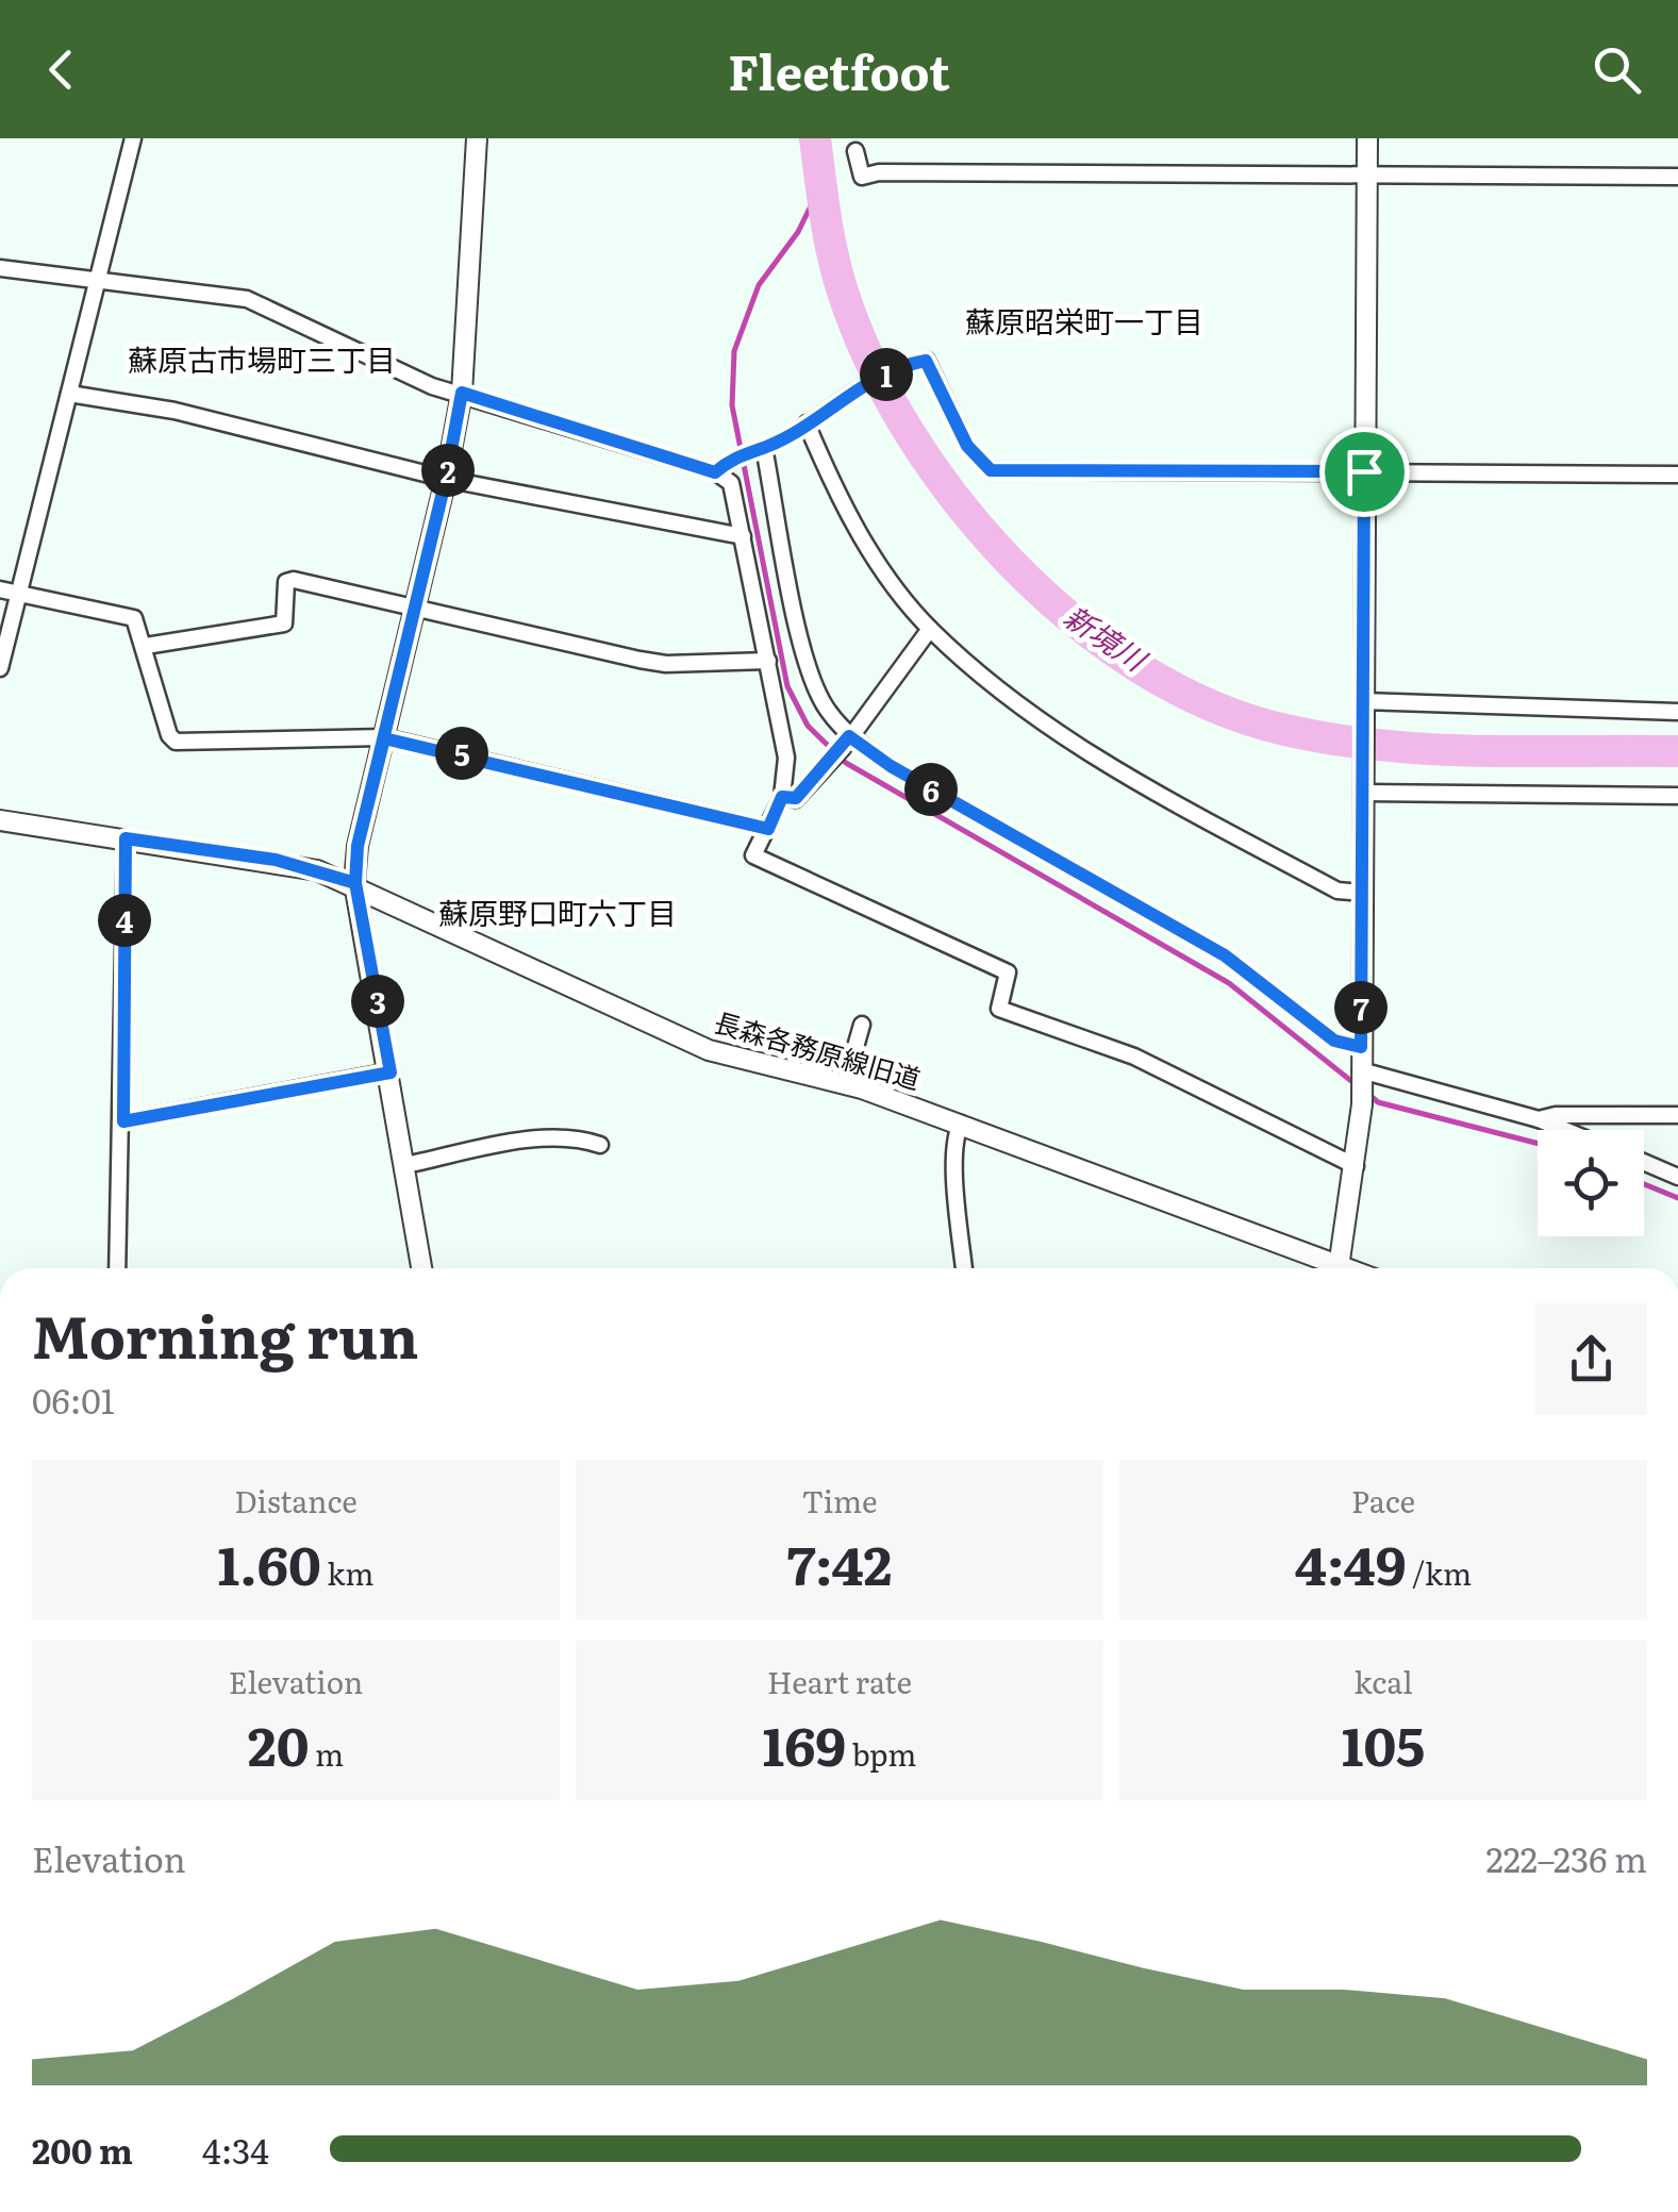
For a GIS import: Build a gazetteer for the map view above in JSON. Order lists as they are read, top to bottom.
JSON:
{
  "streets": {
    "street": ["長森各務原線旧道"]
  },
  "districts": ["蘇原昭栄町一丁目", "蘇原古市場町三丁目", "蘇原野口町六丁目"],
  "water": ["新境川"],
  "page": {
    "header": "Fleetfoot",
    "pins": [
      "1",
      "2",
      "5",
      "6",
      "4",
      "3",
      "7"
    ],
    "heading": ["Morning run", "06:01"],
    "stats": [
      ["Distance", "1.60 km"],
      ["Time", "7:42"],
      ["Pace", "4:49 /km"],
      ["Elevation", "20 m"],
      ["Heart rate", "169 bpm"],
      ["kcal", "105"]
    ],
    "chart": ["Elevation", "222–236 m"],
    "list": [
      {
        "name": "200 m",
        "note": "4:34"
      }
    ]
  }
}
